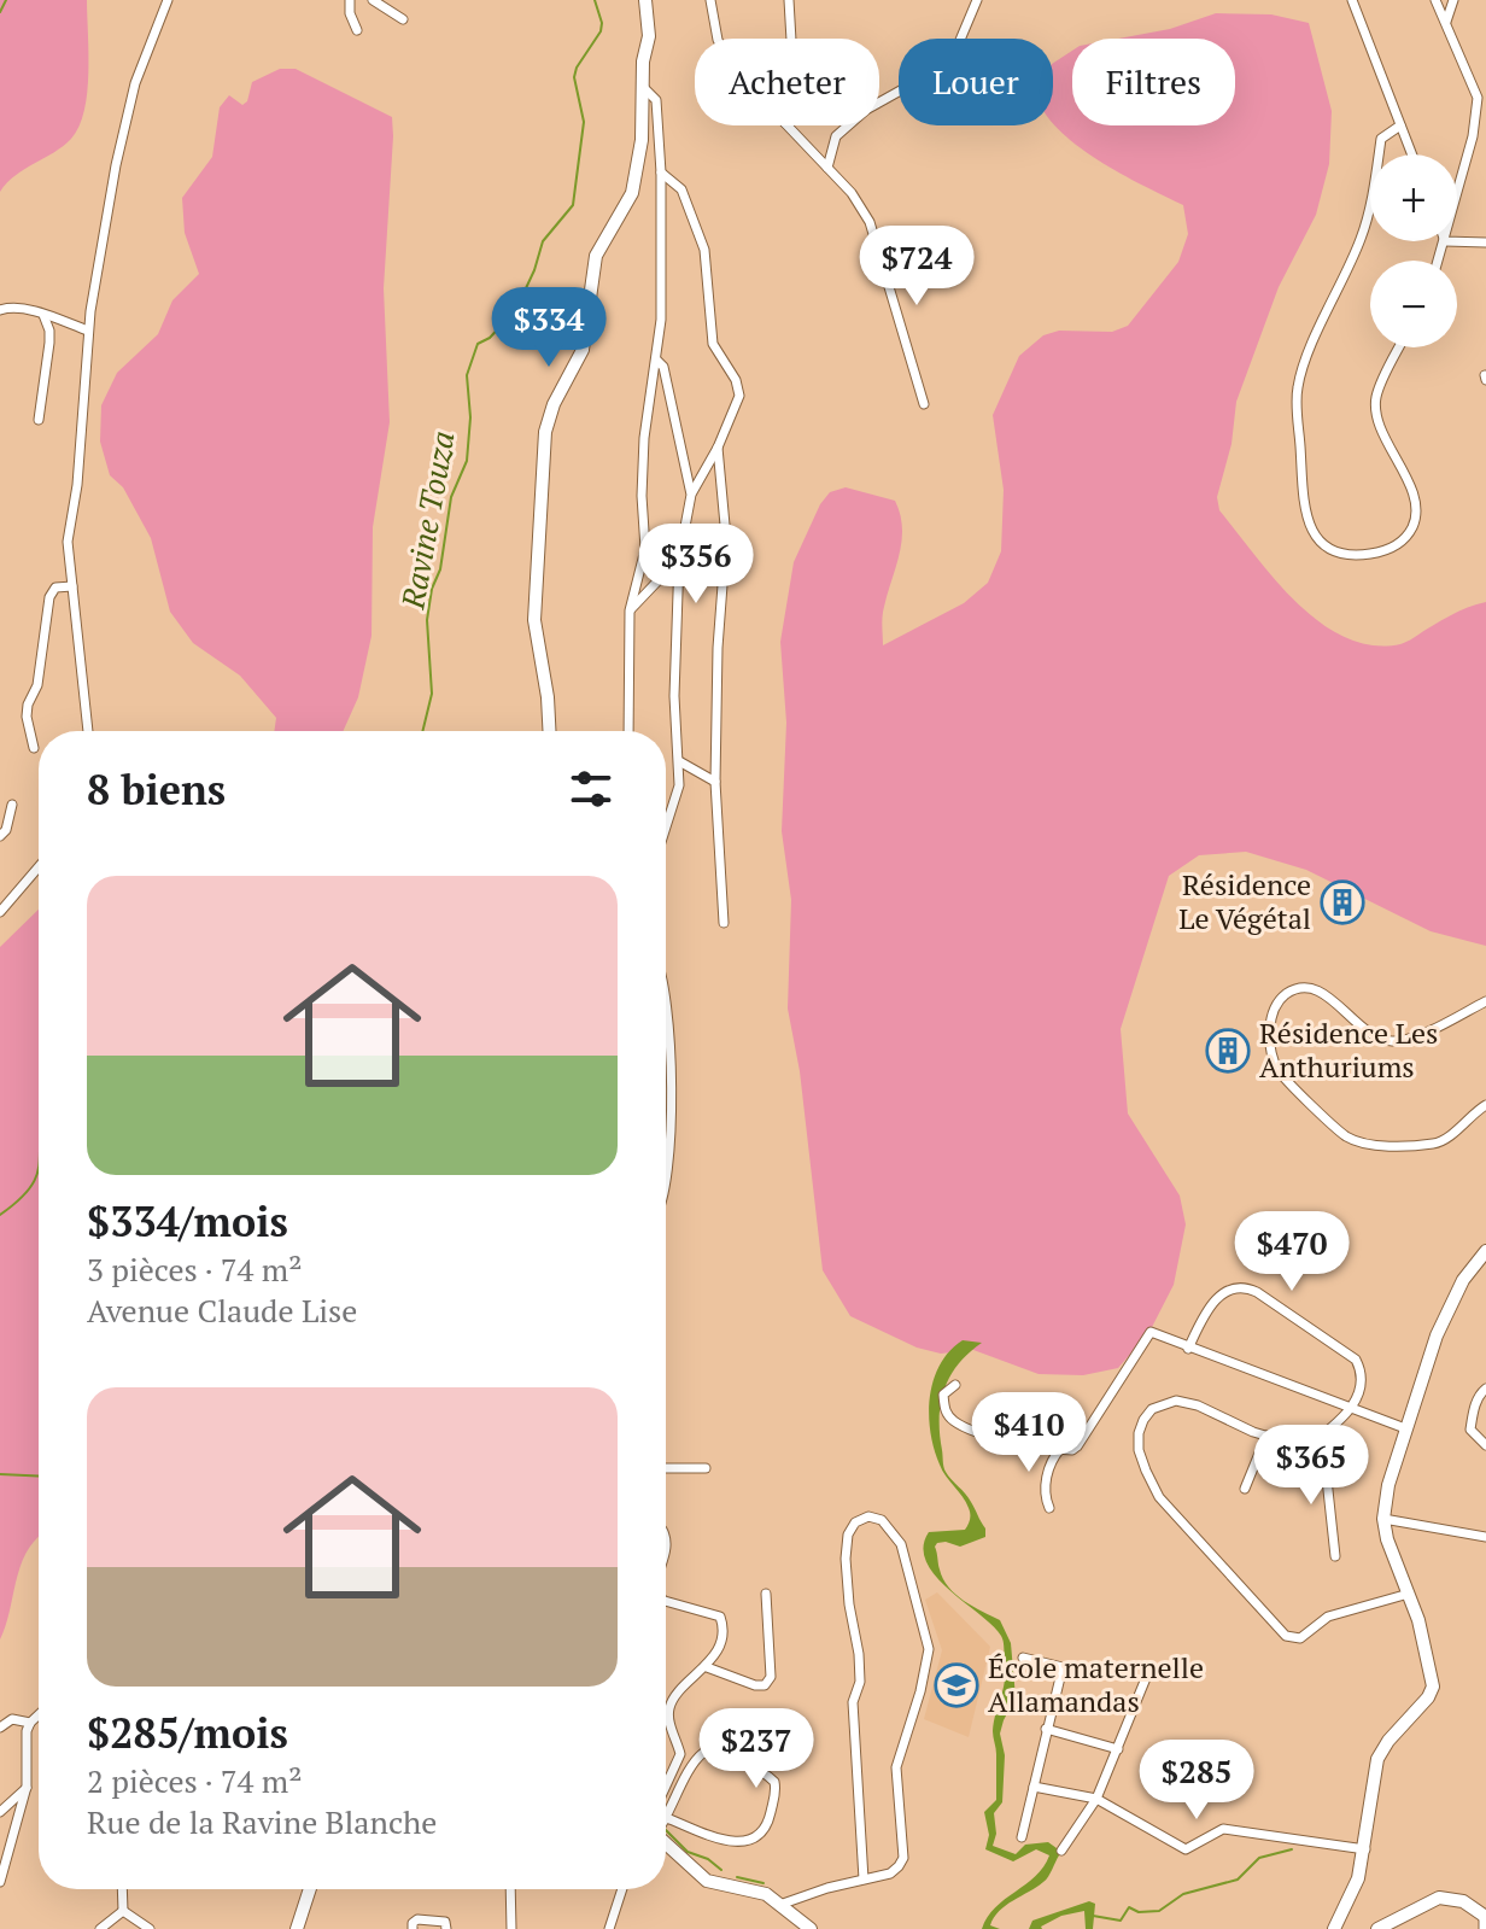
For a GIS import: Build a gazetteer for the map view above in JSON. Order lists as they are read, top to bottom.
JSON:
{
  "water": ["Ravine Touza"],
  "places": {
    "building": ["Résidence Le Végétal", "Résidence Les Anthuriums"],
    "school or university": ["École maternelle Allamandas"]
  },
  "page": {
    "chip": ["Acheter", "Louer", "Filtres"],
    "map_buttons": ["+", "−"],
    "price": [
      "$724",
      "$334",
      "$356",
      "$470",
      "$410",
      "$365",
      "$237",
      "$285"
    ],
    "heading": "8 biens",
    "list": [
      {
        "name": "$334/mois",
        "note": "3 pièces · 74 m² · Avenue Claude Lise"
      },
      {
        "name": "$285/mois",
        "note": "2 pièces · 74 m² · Rue de la Ravine Blanche"
      }
    ]
  }
}
